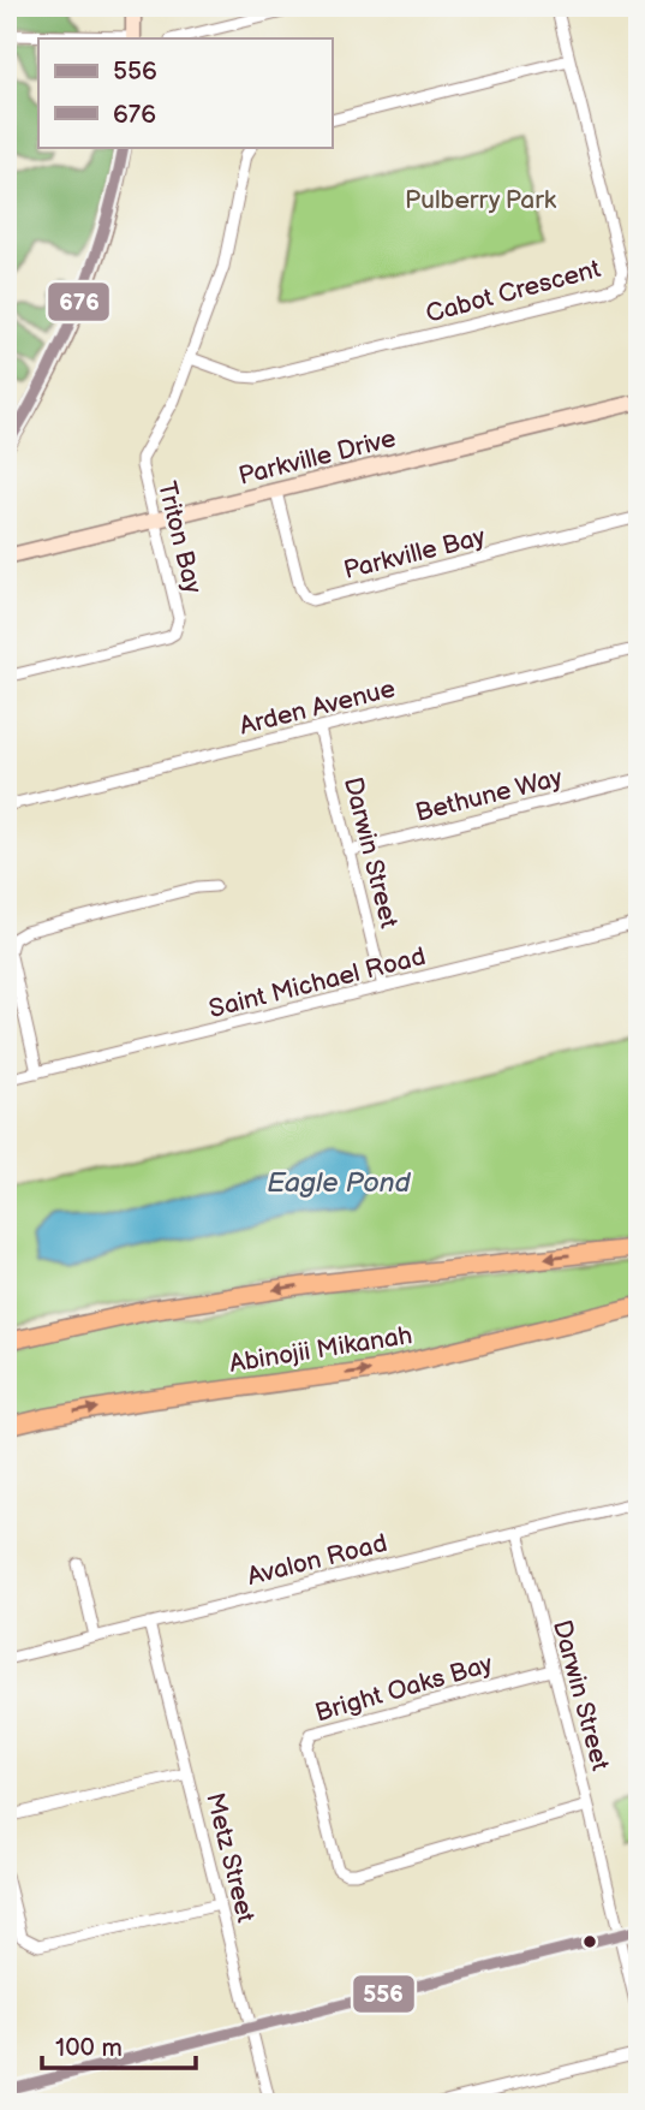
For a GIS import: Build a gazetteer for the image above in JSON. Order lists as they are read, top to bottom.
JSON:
{
  "streets": {
    "main road": ["Abinojii Mikanah"],
    "street": [
      "Cabot Crescent",
      "Parkville Drive",
      "Triton Bay",
      "Parkville Bay",
      "Arden Avenue",
      "Bethune Way",
      "Darwin Street",
      "Saint Michael Road",
      "Avalon Road",
      "Bright Oaks Bay",
      "Metz Street"
    ]
  },
  "crossings": [
    ["Cabot Crescent", "Triton Bay"],
    ["Parkville Drive", "Triton Bay"],
    ["Parkville Drive", "Parkville Bay"],
    ["Arden Avenue", "Darwin Street"],
    ["Bethune Way", "Darwin Street"],
    ["Darwin Street", "Saint Michael Road"],
    ["Darwin Street", "Avalon Road"],
    ["Darwin Street", "Bright Oaks Bay"],
    ["Avalon Road", "Metz Street"]
  ],
  "water": ["Eagle Pond"],
  "parks": ["Pulberry Park"],
  "lines": ["transit line 676", "transit line 556"],
  "legend": ["556", "676"],
  "scale_bar": "100 m"
}
